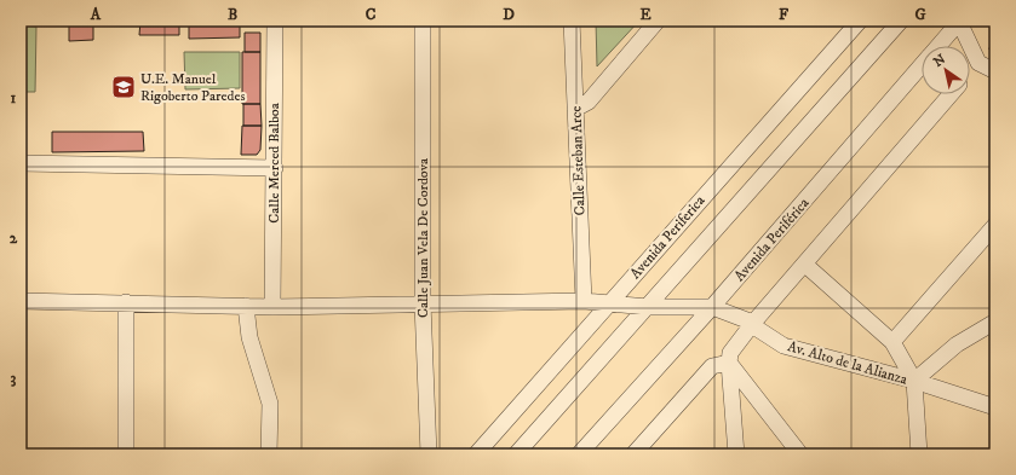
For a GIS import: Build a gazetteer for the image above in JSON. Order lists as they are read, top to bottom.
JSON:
{
  "streets": {
    "street": [
      "Calle Esteban Arce",
      "Calle Merced Balboa",
      "Avenida Periferica",
      "Calle Juan Vela De Cordova",
      "Avenida Periférica",
      "Av. Alto de la Alianza"
    ]
  },
  "crossings": [
    ["Calle Esteban Arce", "Av. Alto de la Alianza"],
    ["Calle Merced Balboa", "Av. Alto de la Alianza"],
    ["Avenida Periferica", "Av. Alto de la Alianza"],
    ["Calle Juan Vela De Cordova", "Av. Alto de la Alianza"],
    ["Avenida Periférica", "Av. Alto de la Alianza"]
  ],
  "places": {
    "school or university": ["U.E. Manuel Rigoberto Paredes"]
  },
  "north": "top left",
  "grid": {
    "columns": [
      "A",
      "B",
      "C",
      "D",
      "E",
      "F",
      "G"
    ],
    "rows": ["1", "2", "3"]
  }
}
